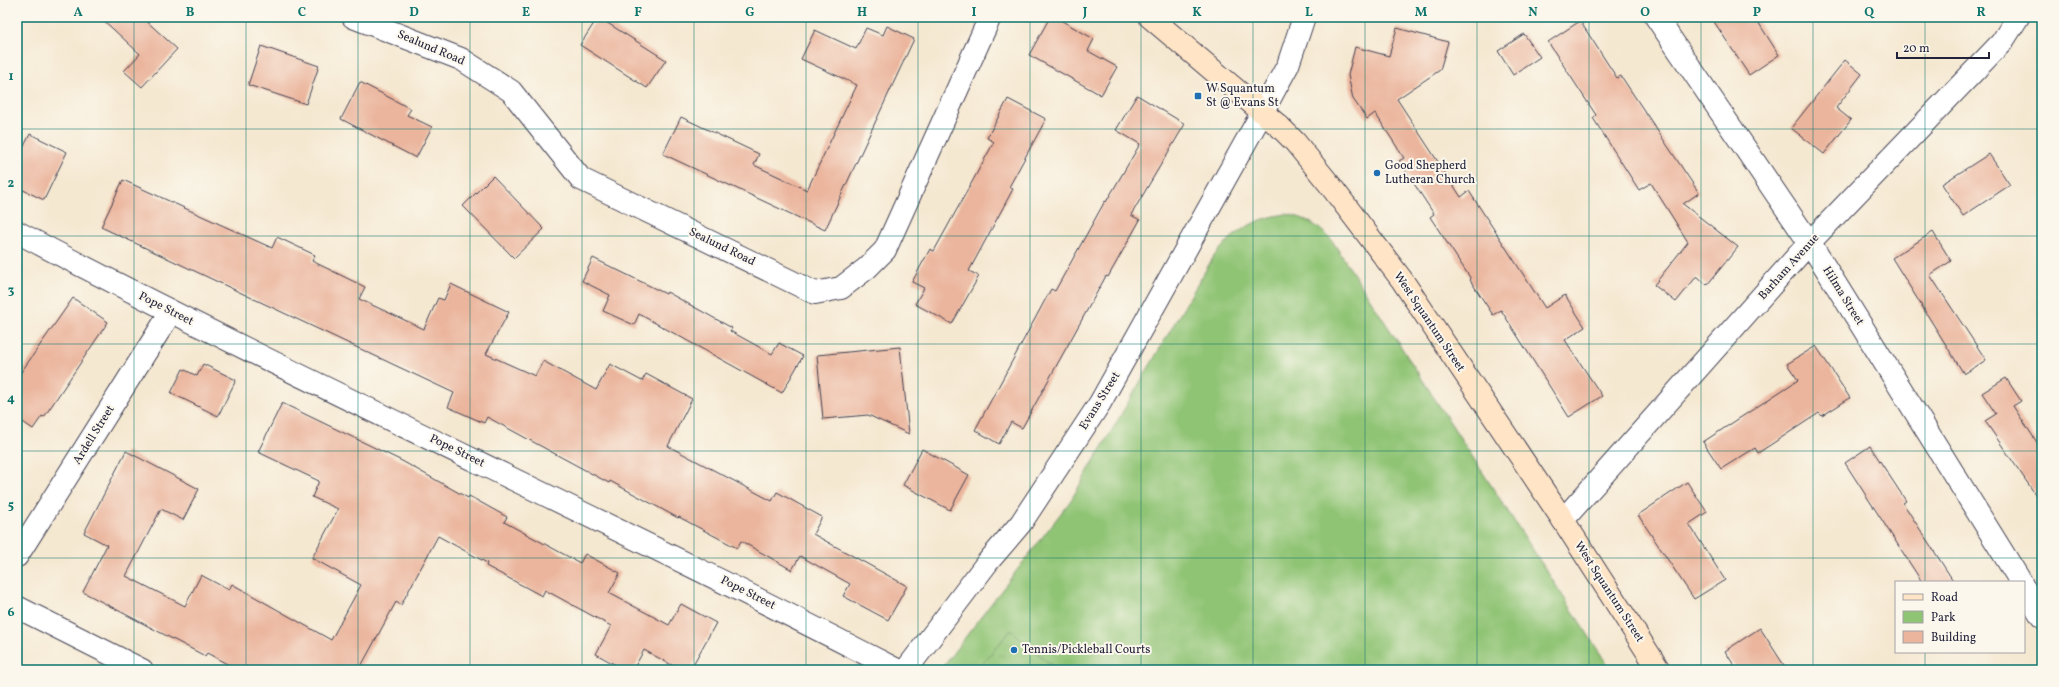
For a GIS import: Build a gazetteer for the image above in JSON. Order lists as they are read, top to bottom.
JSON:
{
  "streets": {
    "main road": ["West Squantum Street"],
    "street": [
      "Sealund Road",
      "Barham Avenue",
      "Hilma Street",
      "Pope Street",
      "Evans Street",
      "Ardell Street"
    ]
  },
  "crossings": [
    ["Barham Avenue", "Hilma Street"],
    ["Barham Avenue", "West Squantum Street"],
    ["Pope Street", "Ardell Street"],
    ["West Squantum Street", "Evans Street"]
  ],
  "places": {
    "transit": ["W Squantum St @ Evans St"],
    "other": ["Good Shepherd Lutheran Church", "Tennis/Pickleball Courts"]
  },
  "legend": ["Road", "Park", "Building"],
  "scale_bar": "20 m",
  "grid": {
    "columns": [
      "A",
      "B",
      "C",
      "D",
      "E",
      "F",
      "G",
      "H",
      "I",
      "J",
      "K",
      "L",
      "M",
      "N",
      "O",
      "P",
      "Q",
      "R"
    ],
    "rows": [
      "1",
      "2",
      "3",
      "4",
      "5",
      "6"
    ]
  }
}
